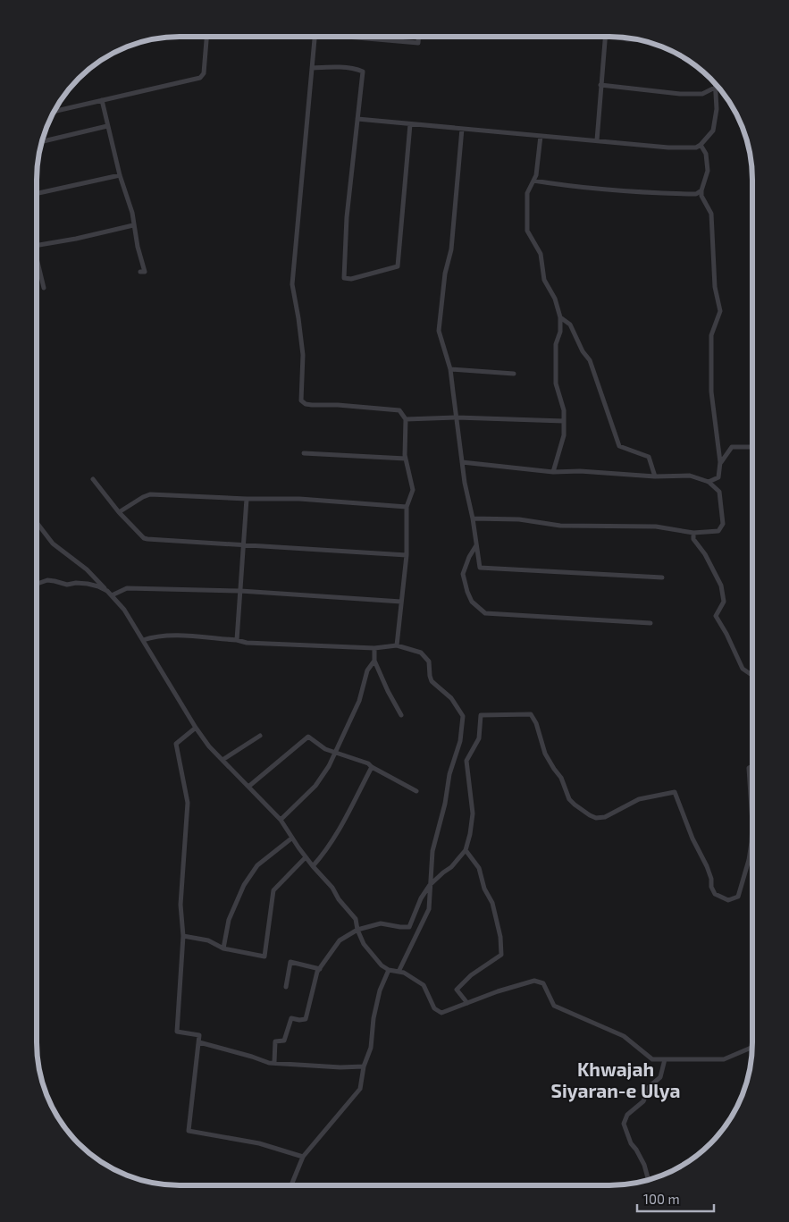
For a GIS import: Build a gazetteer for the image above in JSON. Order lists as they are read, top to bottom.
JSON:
{
  "districts": ["Khwajah Siyaran-e Ulya"],
  "scale_bar": "100 m"
}
